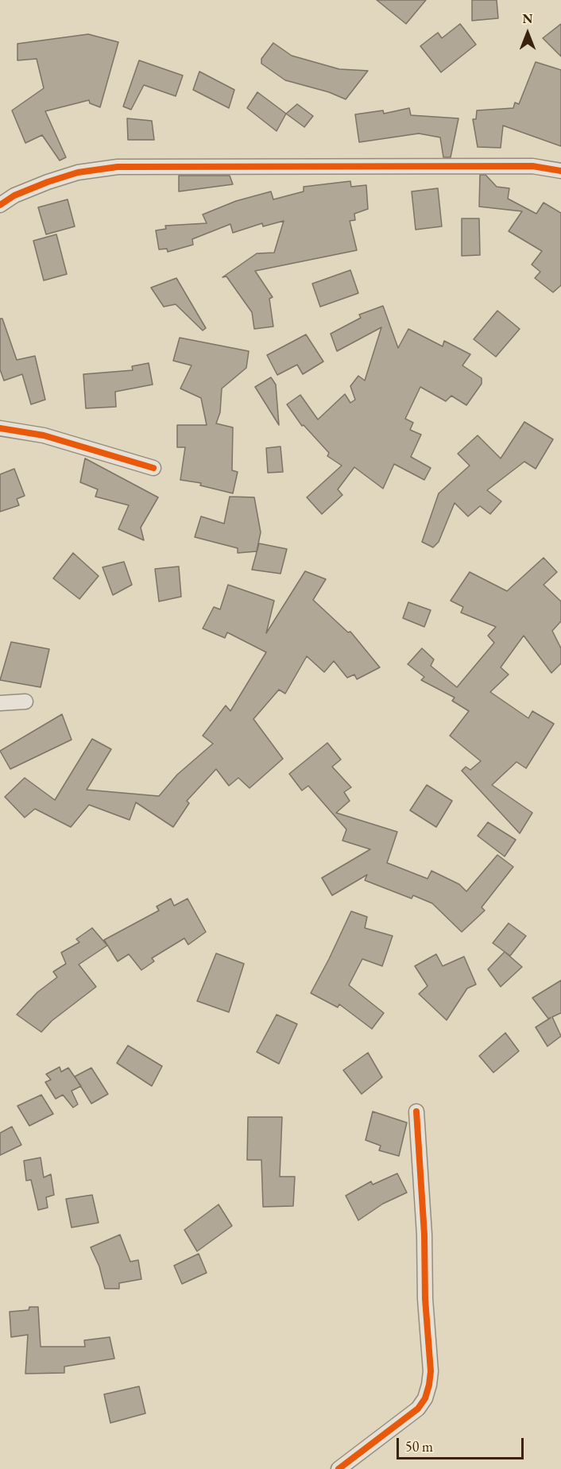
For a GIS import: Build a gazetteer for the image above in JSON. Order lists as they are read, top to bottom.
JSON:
{
  "scale_bar": "50 m",
  "north": "top"
}
